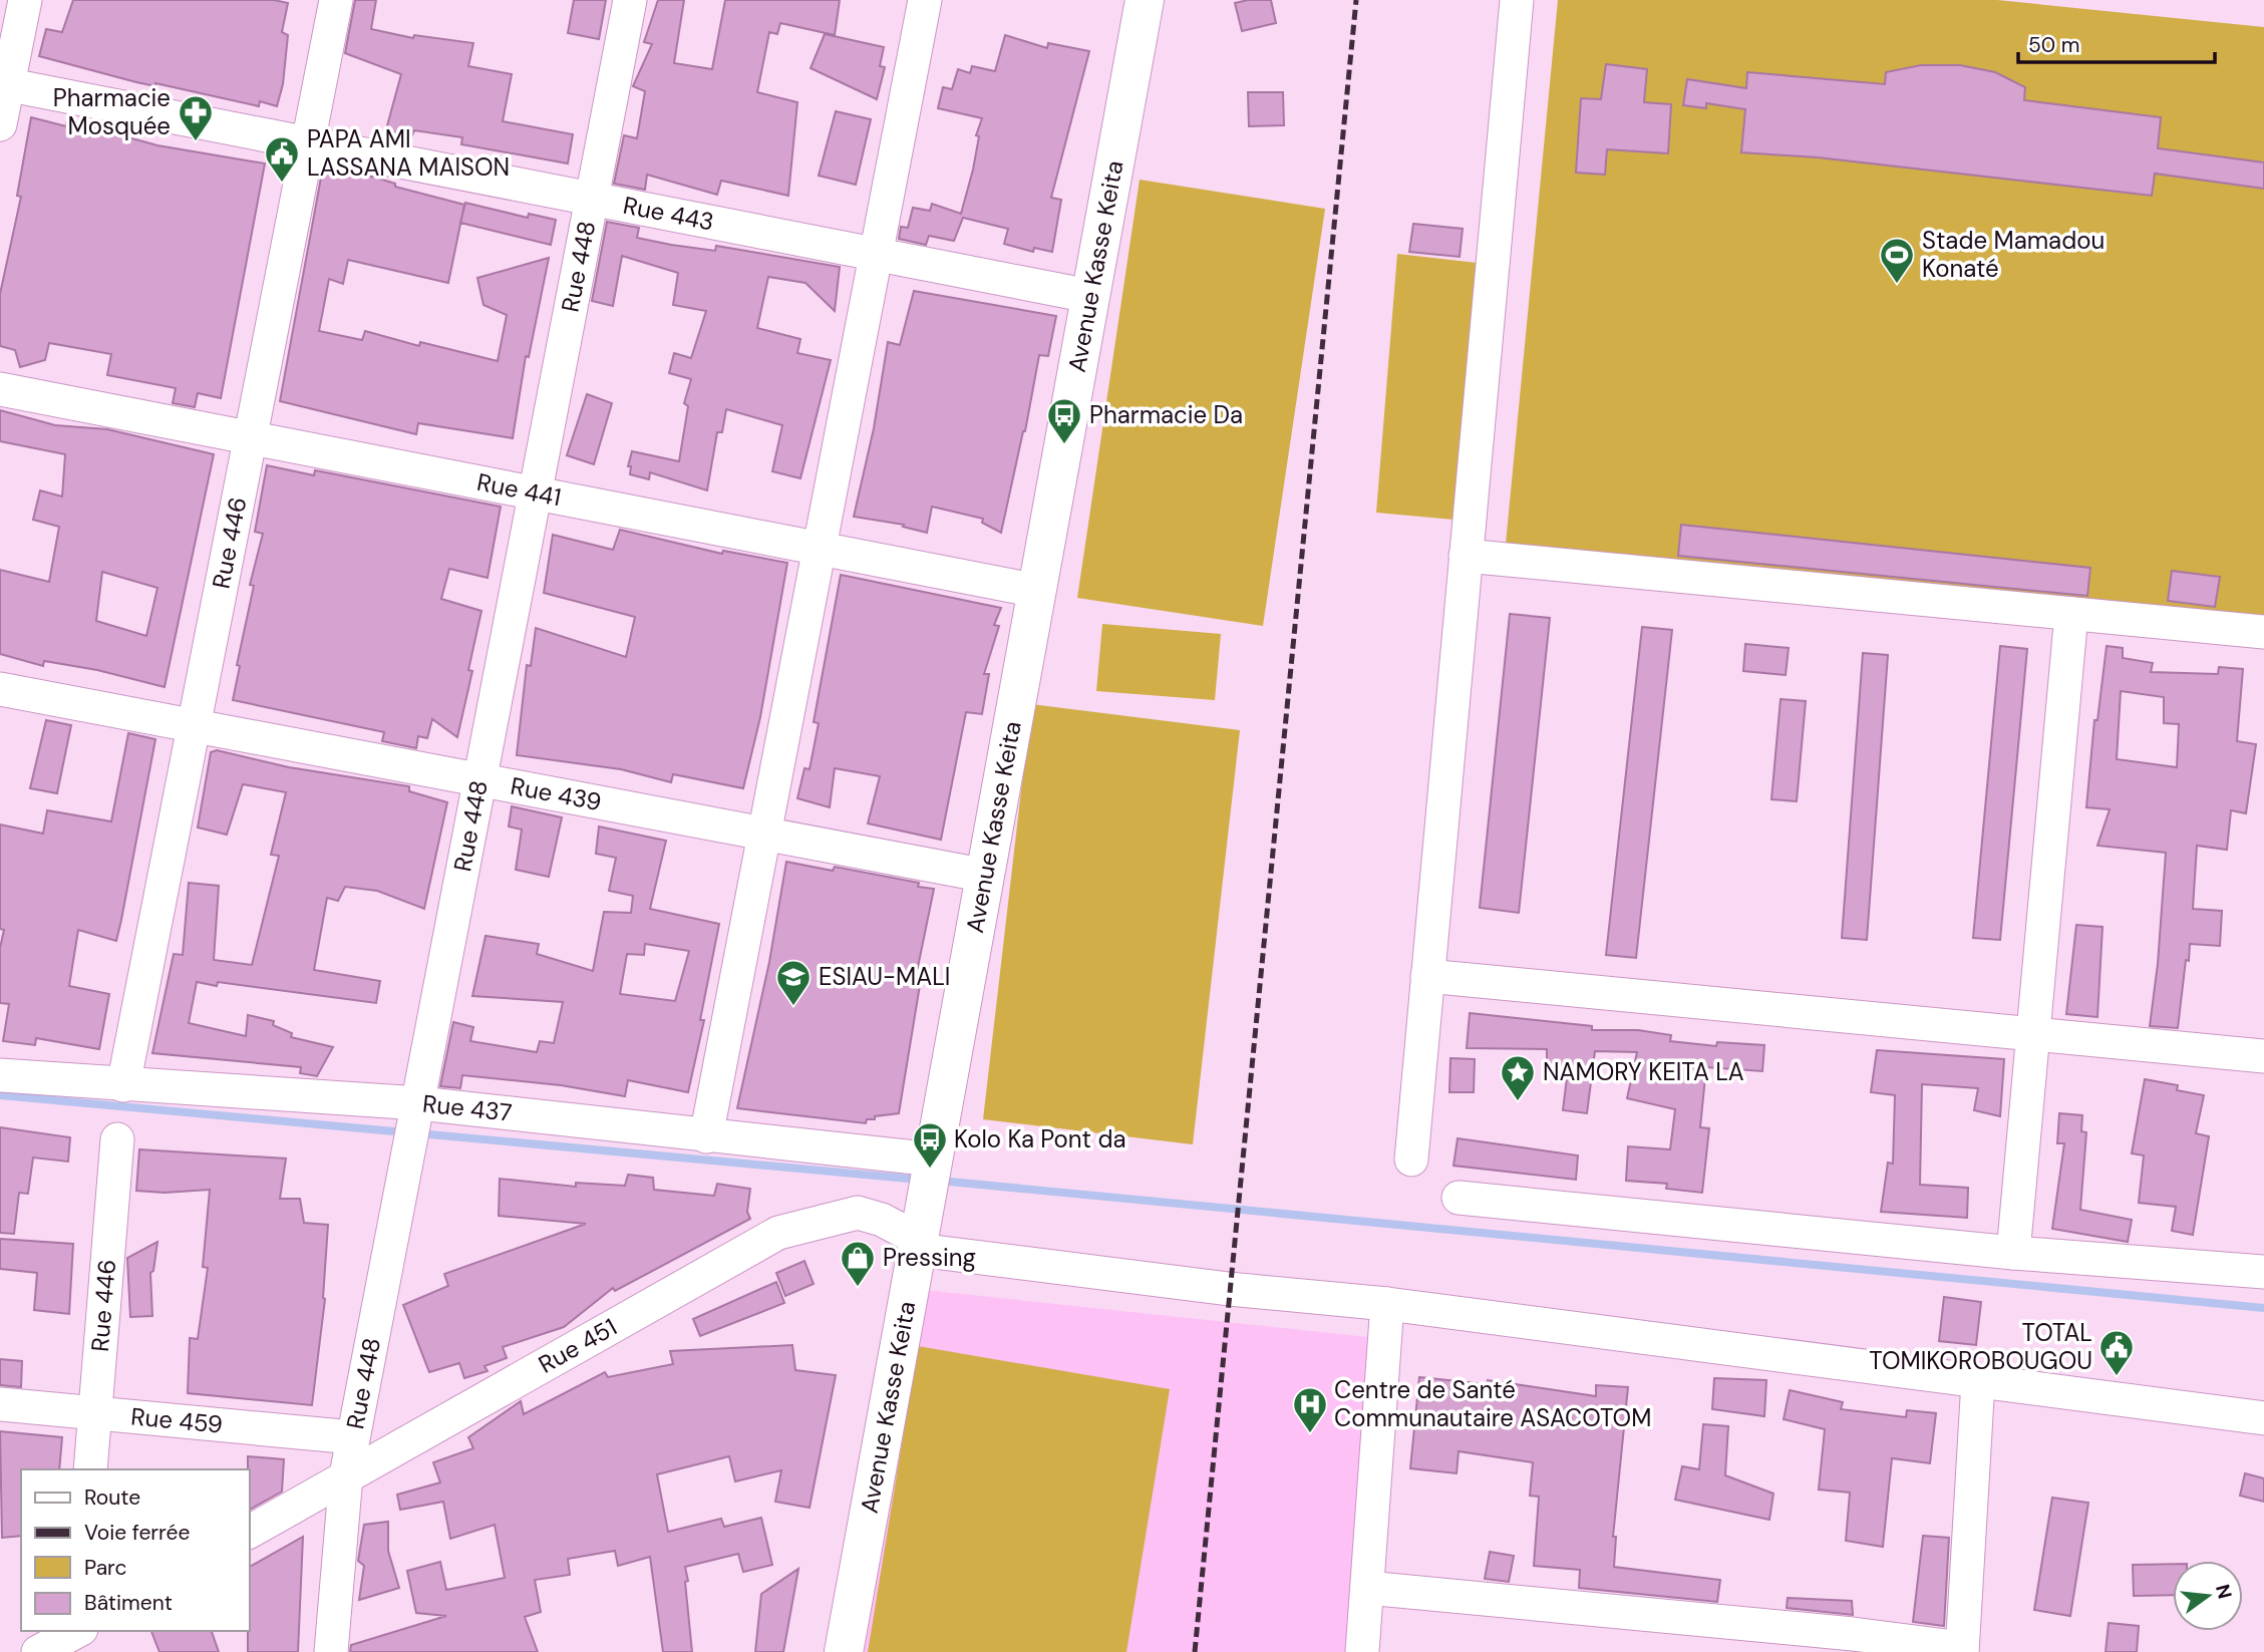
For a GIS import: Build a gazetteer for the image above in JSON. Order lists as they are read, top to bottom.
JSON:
{
  "streets": {
    "main road": ["Avenue Kasse Keita"],
    "street": [
      "Rue 443",
      "Rue 448",
      "Rue 441",
      "Rue 446",
      "Rue 439",
      "Rue 437",
      "Rue 451",
      "Rue 459"
    ]
  },
  "crossings": [
    ["Rue 443", "Rue 448"],
    ["Rue 443", "Avenue Kasse Keita"],
    ["Rue 443", "Rue 446"],
    ["Rue 448", "Rue 441"],
    ["Rue 448", "Rue 439"],
    ["Rue 448", "Rue 437"],
    ["Rue 448", "Rue 451"],
    ["Rue 448", "Rue 459"],
    ["Avenue Kasse Keita", "Rue 441"],
    ["Avenue Kasse Keita", "Rue 439"],
    ["Avenue Kasse Keita", "Rue 437"],
    ["Avenue Kasse Keita", "Rue 451"],
    ["Rue 441", "Rue 446"],
    ["Rue 446", "Rue 439"],
    ["Rue 446", "Rue 437"],
    ["Rue 446", "Rue 459"]
  ],
  "places": {
    "pharmacy": ["Pharmacie Mosquée"],
    "public building": ["PAPA AMI LASSANA MAISON", "TOTAL TOMIKOROBOUGOU"],
    "sports": ["Stade Mamadou Konaté"],
    "bus stop": ["Pharmacie Da", "Kolo Ka Pont da"],
    "school or university": ["ESIAU-MALI"],
    "place": ["NAMORY KEITA LA"],
    "shop": ["Pressing"],
    "hospital": ["Centre de Santé Communautaire ASACOTOM"]
  },
  "legend": [
    "Route",
    "Voie ferrée",
    "Parc",
    "Bâtiment"
  ],
  "scale_bar": "50 m",
  "north": "right"
}
